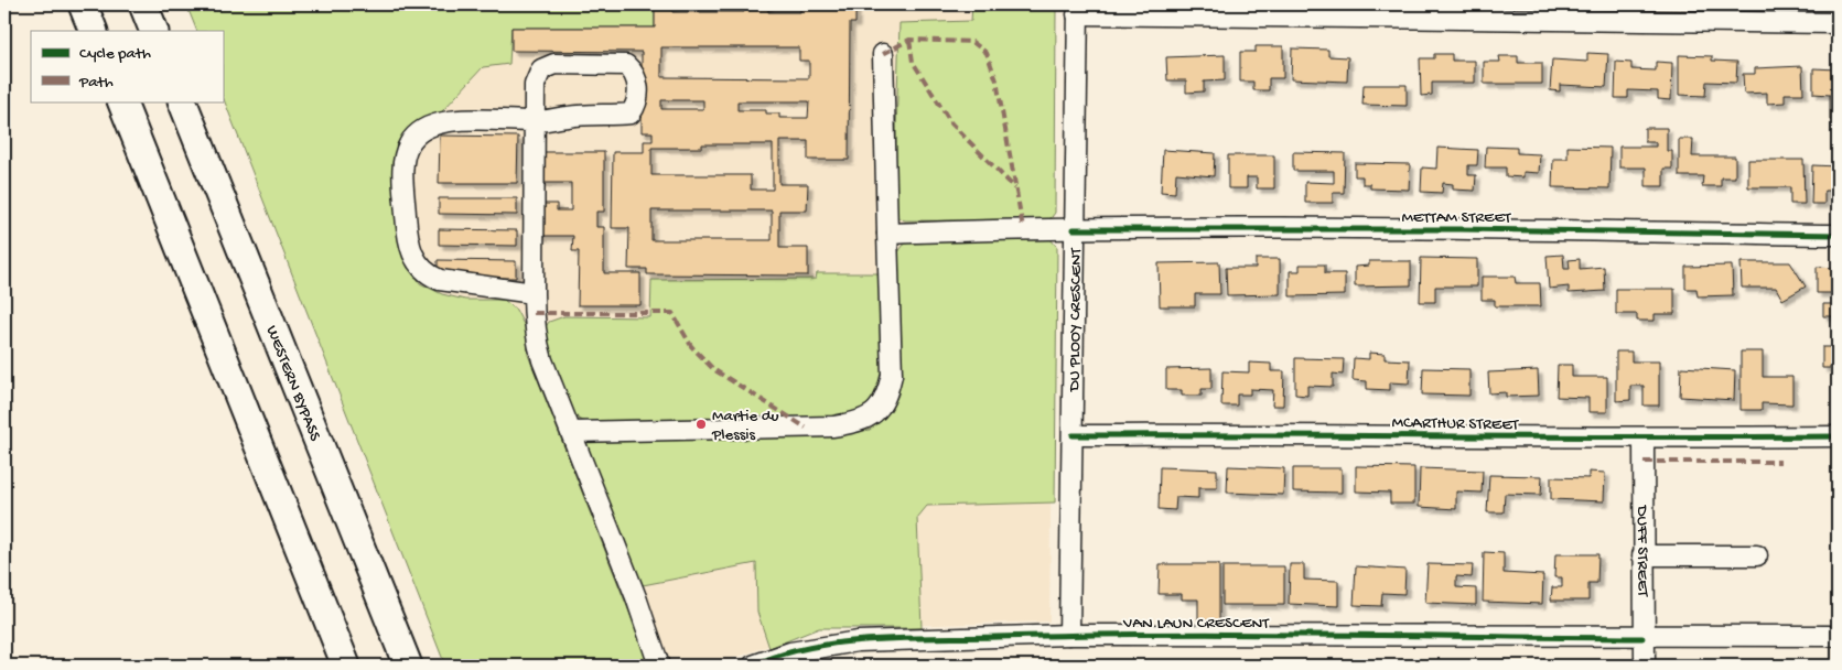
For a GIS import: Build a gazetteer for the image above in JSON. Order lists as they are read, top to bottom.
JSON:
{
  "streets": {
    "highway": ["WESTERN BYPASS"],
    "street": [
      "METTAM STREET",
      "DU PLOOY CRESCENT",
      "MCARTHUR STREET",
      "DUFF STREET",
      "VAN LAUN CRESCENT"
    ]
  },
  "crossings": [
    ["METTAM STREET", "DU PLOOY CRESCENT"],
    ["DU PLOOY CRESCENT", "MCARTHUR STREET"],
    ["DU PLOOY CRESCENT", "VAN LAUN CRESCENT"],
    ["MCARTHUR STREET", "DUFF STREET"],
    ["DUFF STREET", "VAN LAUN CRESCENT"]
  ],
  "places": ["Martie du Plessis"],
  "legend": ["Cycle path", "Path"]
}
